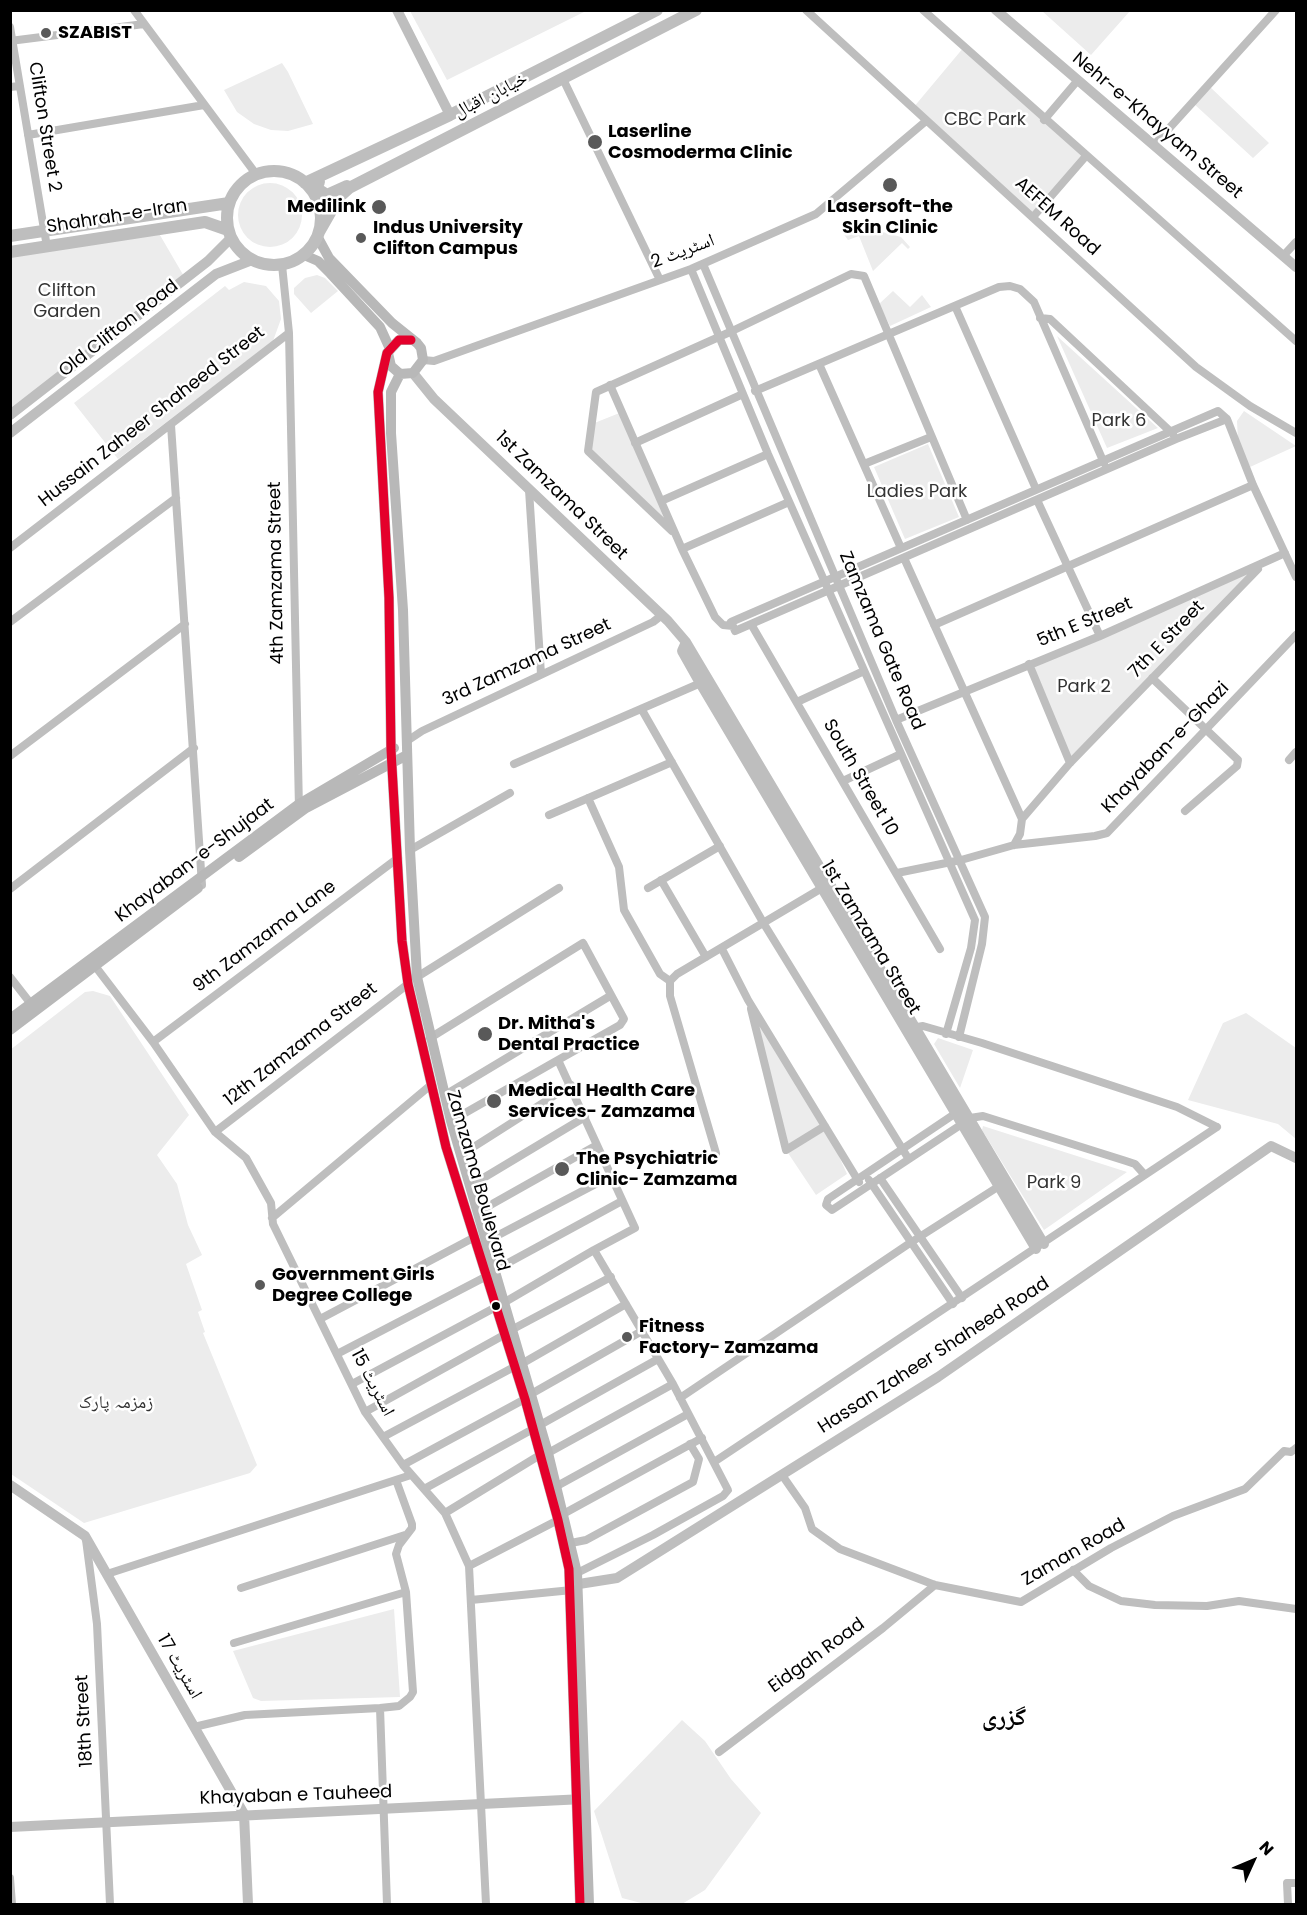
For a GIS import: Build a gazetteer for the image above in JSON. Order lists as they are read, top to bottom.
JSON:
{
  "streets": {
    "main road": [
      "خیابان اقبال",
      "Shahrah-e-Iran",
      "Khayaban-e-Shujaat",
      "Zamzama Boulevard"
    ],
    "street": [
      "Nehr-e-Khayyam Street",
      "Clifton Street 2",
      "AEFEM Road",
      "اسٹریٹ 2",
      "Old Clifton Road",
      "Hussain Zaheer Shaheed Street",
      "1st Zamzama Street",
      "4th Zamzama Street",
      "5th E Street",
      "7th E Street",
      "Zamzama Gate Road",
      "3rd Zamzama Street",
      "Khayaban-e-Ghazi",
      "South Street 10",
      "9th Zamzama Lane",
      "12th Zamzama Street",
      "Hassan Zaheer Shaheed Road",
      "اسٹریٹ 15",
      "Zaman Road",
      "Eidgah Road",
      "اسٹریٹ 17",
      "18th Street",
      "Khayaban e Tauheed"
    ]
  },
  "crossings": [
    ["خیابان اقبال", "Shahrah-e-Iran"],
    ["خیابان اقبال", "Old Clifton Road"],
    ["خیابان اقبال", "Hussain Zaheer Shaheed Street"],
    ["Clifton Street 2", "Shahrah-e-Iran"],
    ["Shahrah-e-Iran", "Old Clifton Road"],
    ["Shahrah-e-Iran", "Hussain Zaheer Shaheed Street"],
    ["AEFEM Road", "اسٹریٹ 2"],
    ["اسٹریٹ 2", "1st Zamzama Street"],
    ["اسٹریٹ 2", "Zamzama Gate Road"],
    ["اسٹریٹ 2", "Zamzama Boulevard"],
    ["Old Clifton Road", "Hussain Zaheer Shaheed Street"],
    ["Hussain Zaheer Shaheed Street", "4th Zamzama Street"],
    ["1st Zamzama Street", "3rd Zamzama Street"],
    ["1st Zamzama Street", "Zamzama Boulevard"],
    ["4th Zamzama Street", "Khayaban-e-Shujaat"],
    ["5th E Street", "7th E Street"],
    ["5th E Street", "Zamzama Gate Road"],
    ["Zamzama Gate Road", "Khayaban-e-Ghazi"],
    ["3rd Zamzama Street", "Khayaban-e-Shujaat"],
    ["3rd Zamzama Street", "Zamzama Boulevard"],
    ["Khayaban-e-Ghazi", "South Street 10"],
    ["Khayaban-e-Shujaat", "Zamzama Boulevard"],
    ["Khayaban-e-Shujaat", "اسٹریٹ 15"],
    ["9th Zamzama Lane", "Zamzama Boulevard"],
    ["9th Zamzama Lane", "اسٹریٹ 15"],
    ["12th Zamzama Street", "Zamzama Boulevard"],
    ["12th Zamzama Street", "اسٹریٹ 15"],
    ["Zamzama Boulevard", "Hassan Zaheer Shaheed Road"],
    ["Zamzama Boulevard", "Khayaban e Tauheed"],
    ["Hassan Zaheer Shaheed Road", "Zaman Road"],
    ["اسٹریٹ 15", "Khayaban e Tauheed"],
    ["Zaman Road", "Eidgah Road"],
    ["اسٹریٹ 17", "18th Street"],
    ["اسٹریٹ 17", "Khayaban e Tauheed"],
    ["18th Street", "Khayaban e Tauheed"]
  ],
  "districts": ["گزری"],
  "parks": [
    "CBC Park",
    "Clifton Garden",
    "Park 6",
    "Ladies Park",
    "Park 2",
    "Park 9",
    "زمزمہ پارک"
  ],
  "places": [
    "SZABIST",
    "Laserline Cosmoderma Clinic",
    "Lasersoft-the Skin Clinic",
    "Medilink",
    "Indus University Clifton Campus",
    "Dr. Mitha's Dental Practice",
    "Medical Health Care Services- Zamzama",
    "The Psychiatric Clinic- Zamzama",
    "Government Girls Degree College",
    "Fitness Factory- Zamzama"
  ],
  "north": "top right"
}
